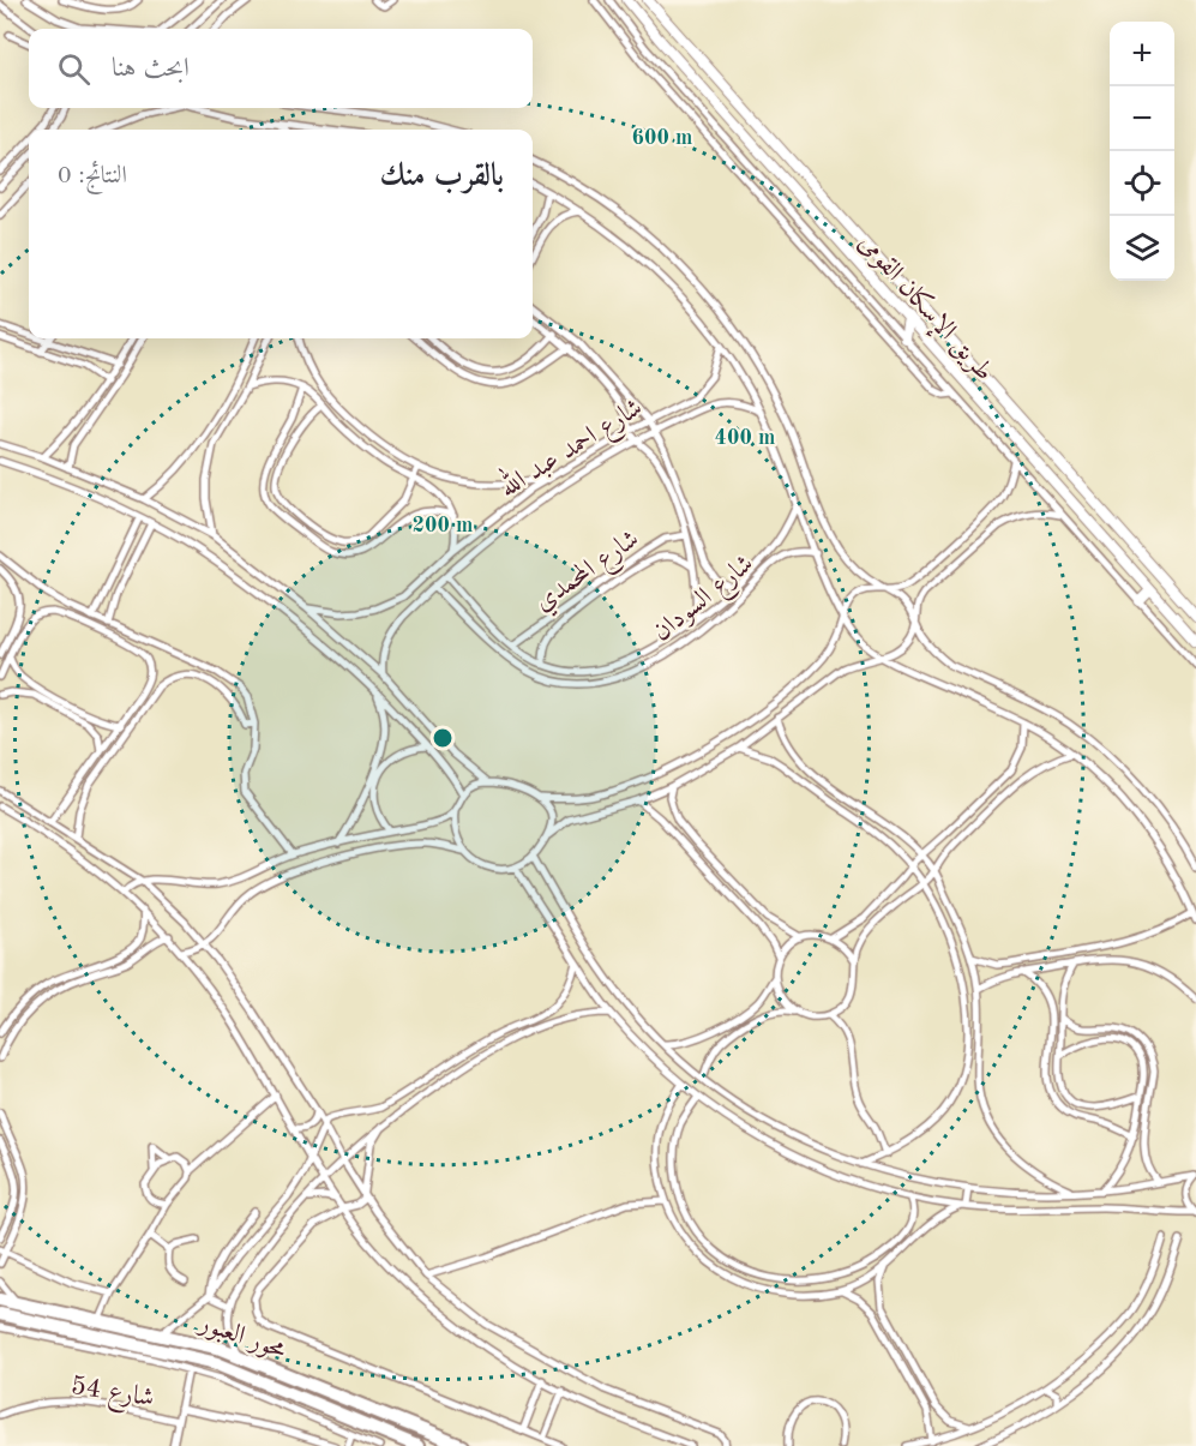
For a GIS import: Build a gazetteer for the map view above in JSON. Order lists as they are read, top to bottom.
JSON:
{
  "streets": {
    "highway": ["محور العبور"],
    "main road": ["طريق الإسكان القومى"],
    "street": [
      "شارع احمد عبد الله",
      "شارع المحمدي",
      "شارع السودان",
      "شارع 54"
    ]
  },
  "crossings": [
    ["شارع احمد عبد الله", "شارع السودان"],
    ["شارع المحمدي", "شارع السودان"]
  ],
  "page": {
    "map_buttons": ["+", "−"],
    "search": "ابحث هنا",
    "heading": ["بالقرب منك", "النتائج: 0"]
  },
  "rings": ["600 m", "400 m", "200 m"]
}
